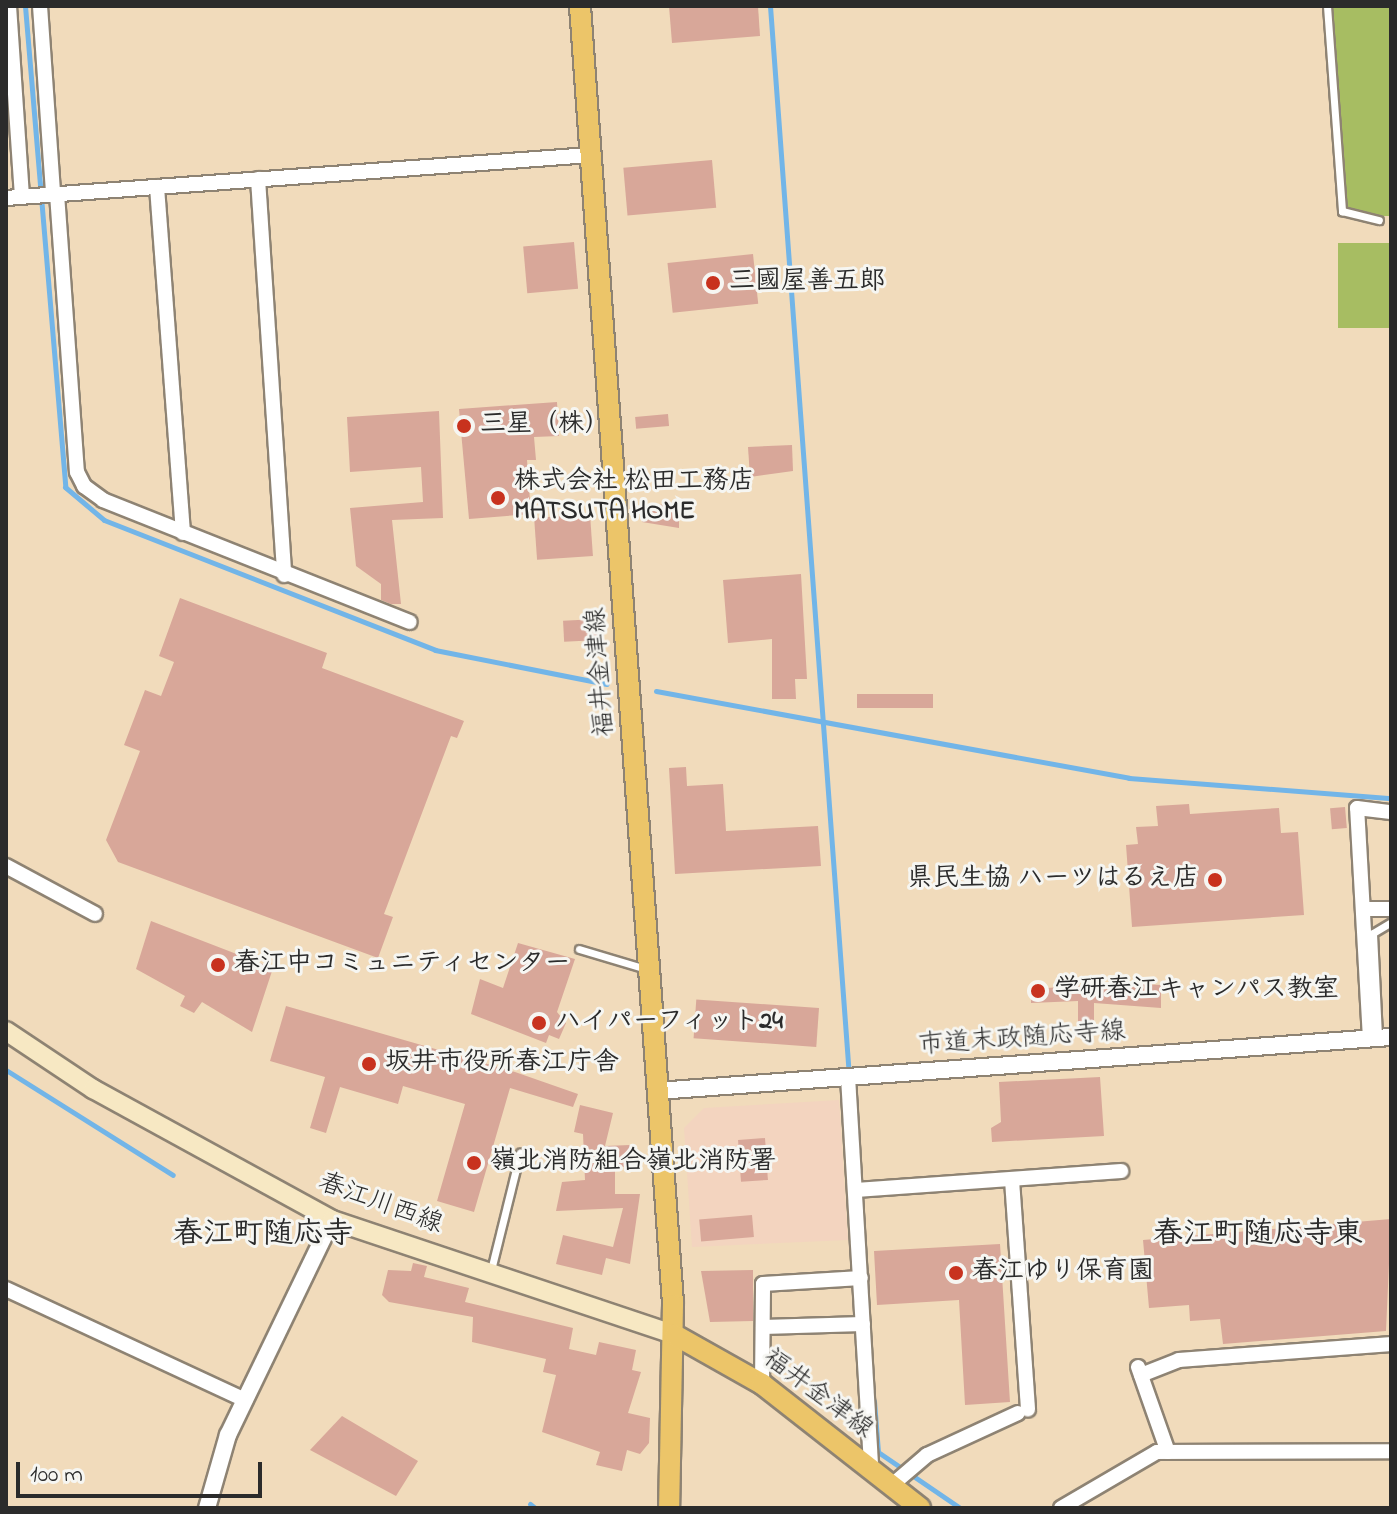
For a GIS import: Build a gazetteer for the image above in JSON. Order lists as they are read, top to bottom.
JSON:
{
  "streets": {
    "main road": ["福井金津線", "春江川西線"],
    "street": ["市道末政随応寺線"]
  },
  "crossings": [
    ["福井金津線", "市道末政随応寺線"],
    ["福井金津線", "春江川西線"]
  ],
  "districts": ["春江町随応寺", "春江町随応寺東"],
  "places": [
    "三國屋善五郎",
    "三星（株）",
    "株式会社 松田工務店 MATSUTA HOME",
    "県民生協 ハーツはるえ店",
    "春江中コミュニティセンター",
    "学研春江キャンパス教室",
    "ハイパーフィット24",
    "坂井市役所春江庁舎",
    "嶺北消防組合嶺北消防署",
    "春江ゆり保育園"
  ],
  "scale_bar": "100 m"
}
